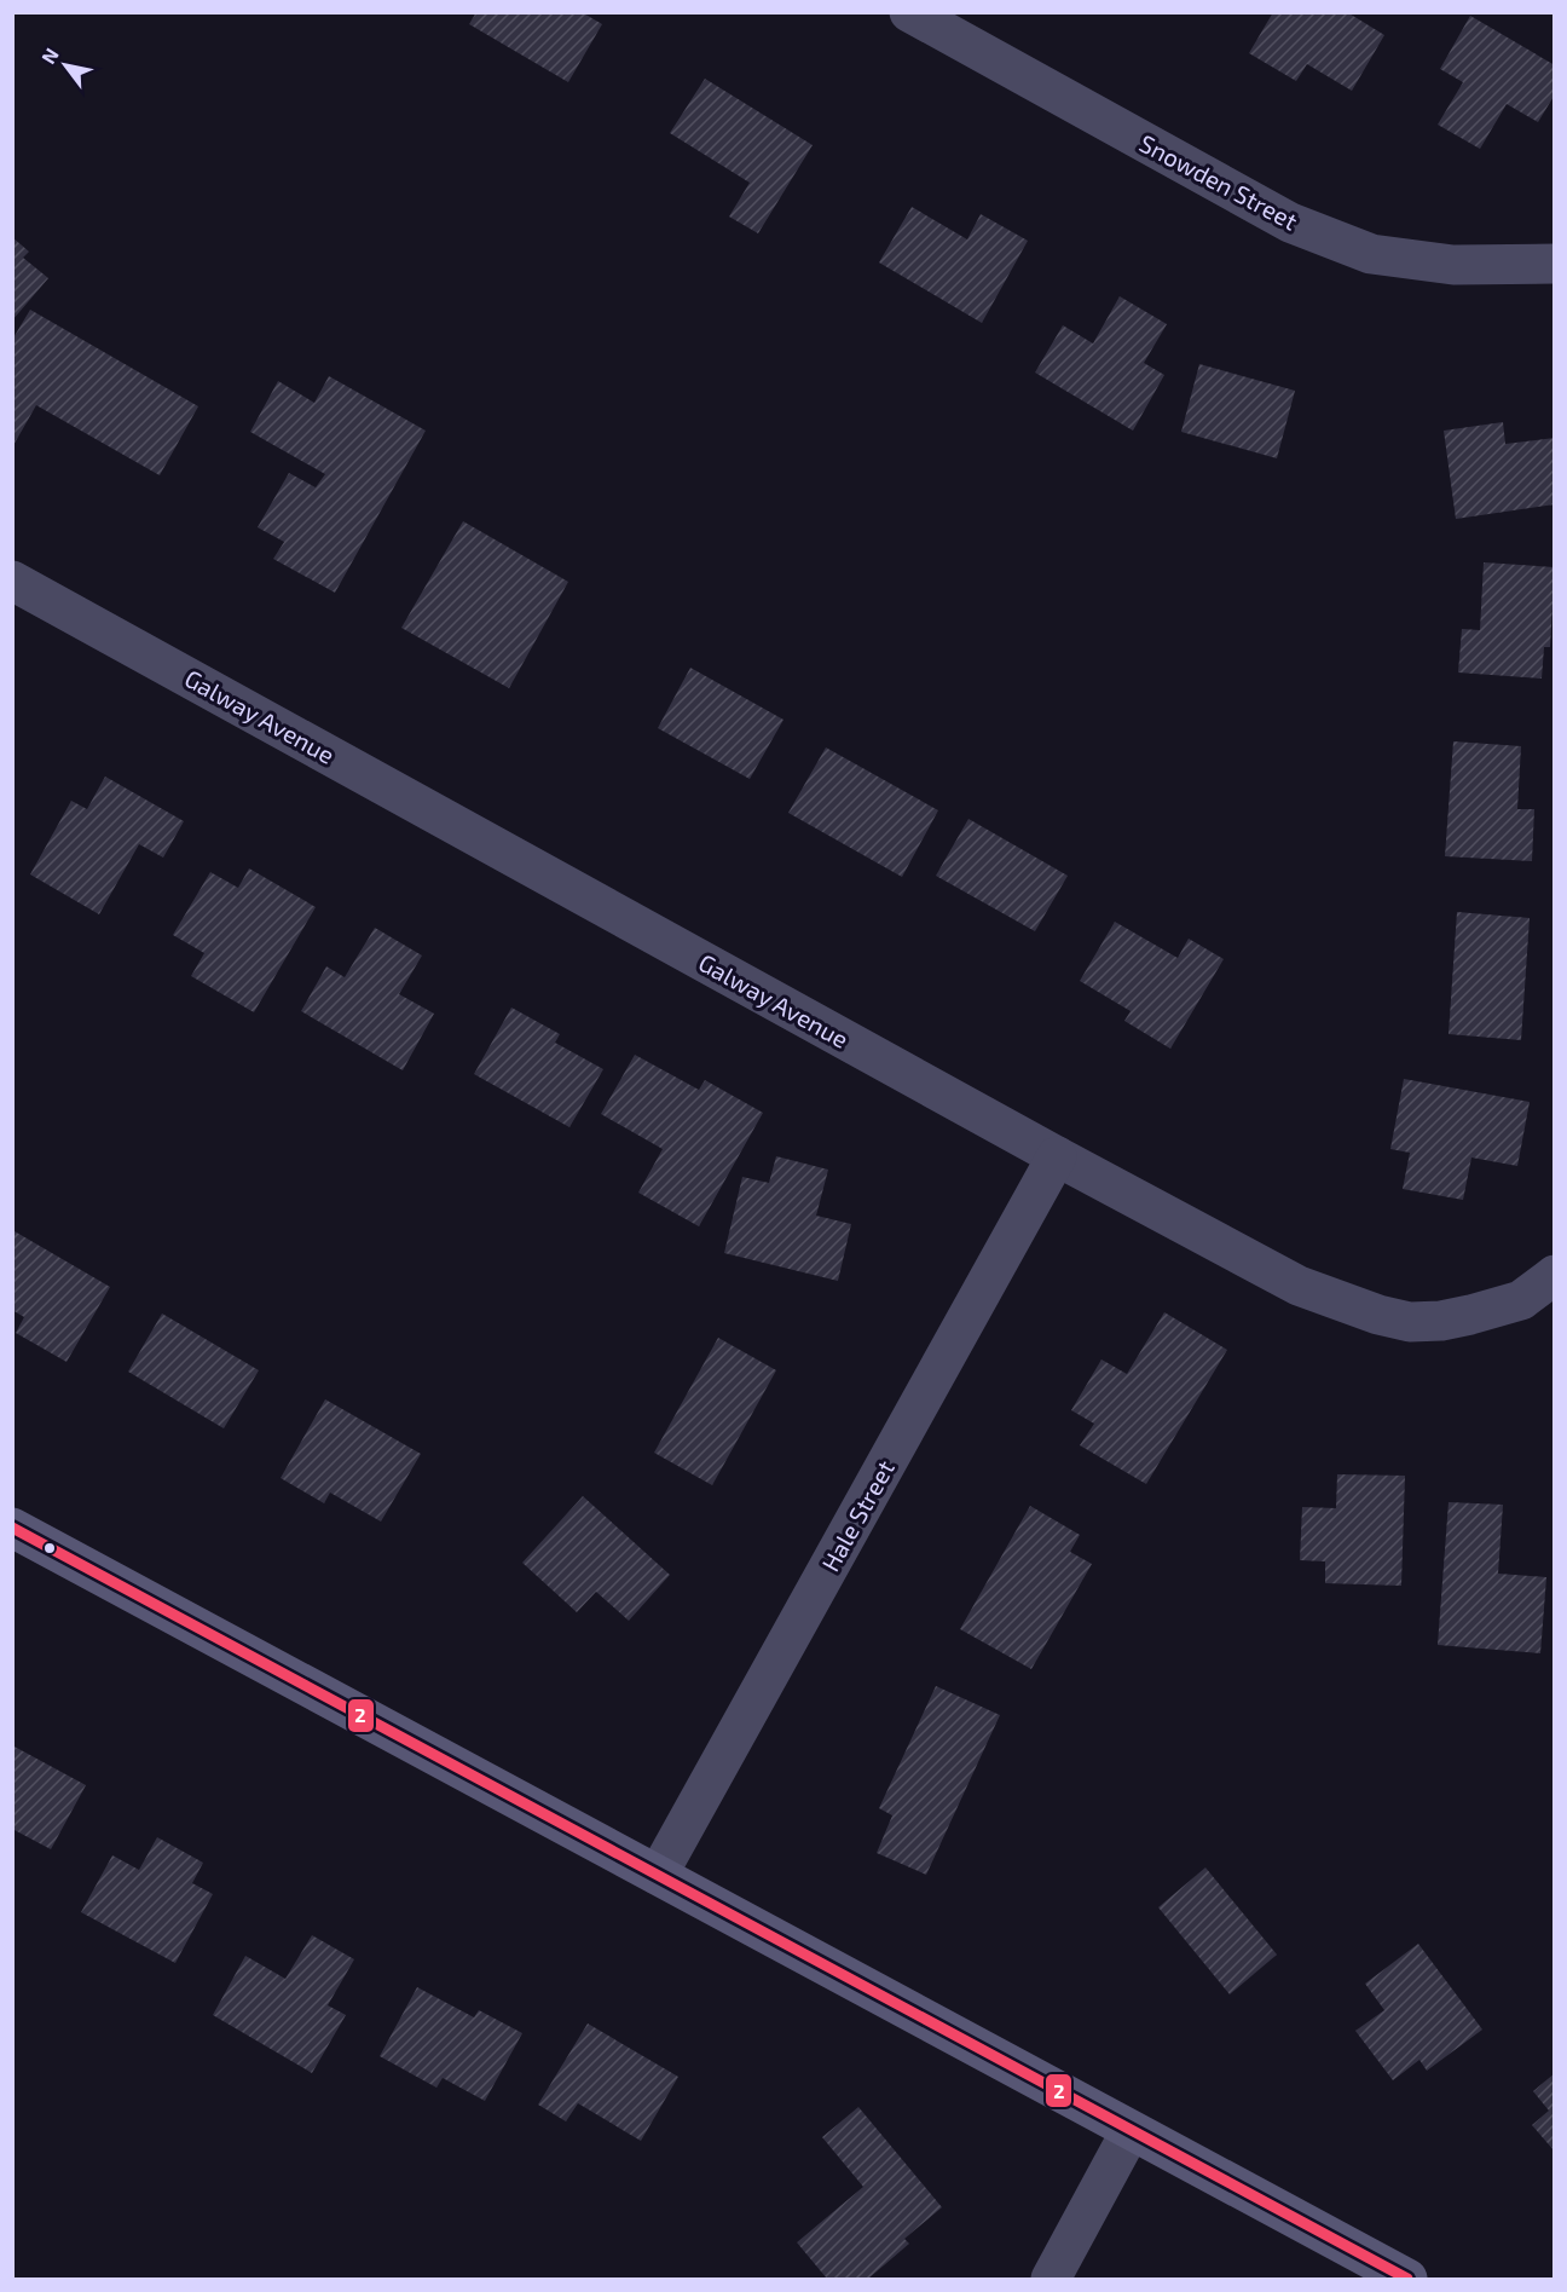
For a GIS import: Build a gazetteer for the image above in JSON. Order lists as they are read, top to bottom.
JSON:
{
  "streets": {
    "street": ["Snowden Street", "Galway Avenue", "Hale Street"]
  },
  "crossings": [
    ["Galway Avenue", "Hale Street"]
  ],
  "lines": ["transit line 2"],
  "north": "top left"
}
